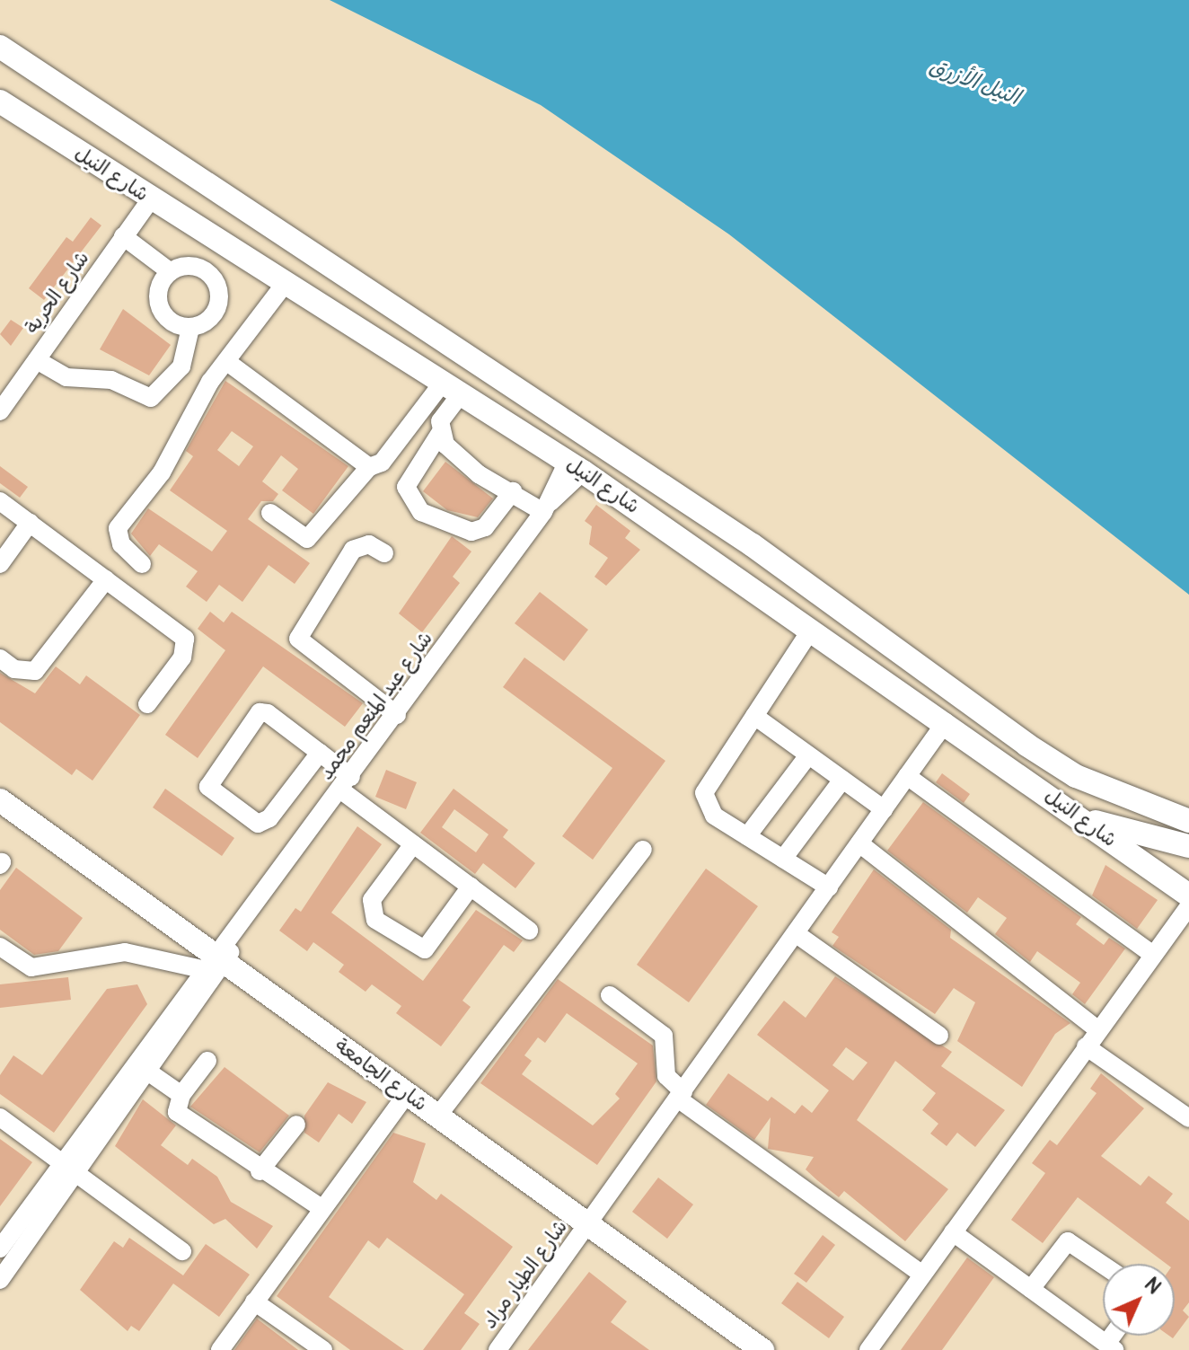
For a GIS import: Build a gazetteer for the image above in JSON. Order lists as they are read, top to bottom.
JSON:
{
  "streets": {
    "main road": ["شارع النيل", "شارع الجامعة"],
    "street": ["شارع الحرية", "شارع عبد المنعم محمد", "شارع الطيار مراد"]
  },
  "crossings": [
    ["شارع النيل", "شارع الحرية"],
    ["شارع النيل", "شارع عبد المنعم محمد"],
    ["شارع النيل", "شارع الطيار مراد"],
    ["شارع عبد المنعم محمد", "شارع الجامعة"],
    ["شارع الجامعة", "شارع الطيار مراد"]
  ],
  "water": ["النيل الأزرق"],
  "north": "top right"
}
